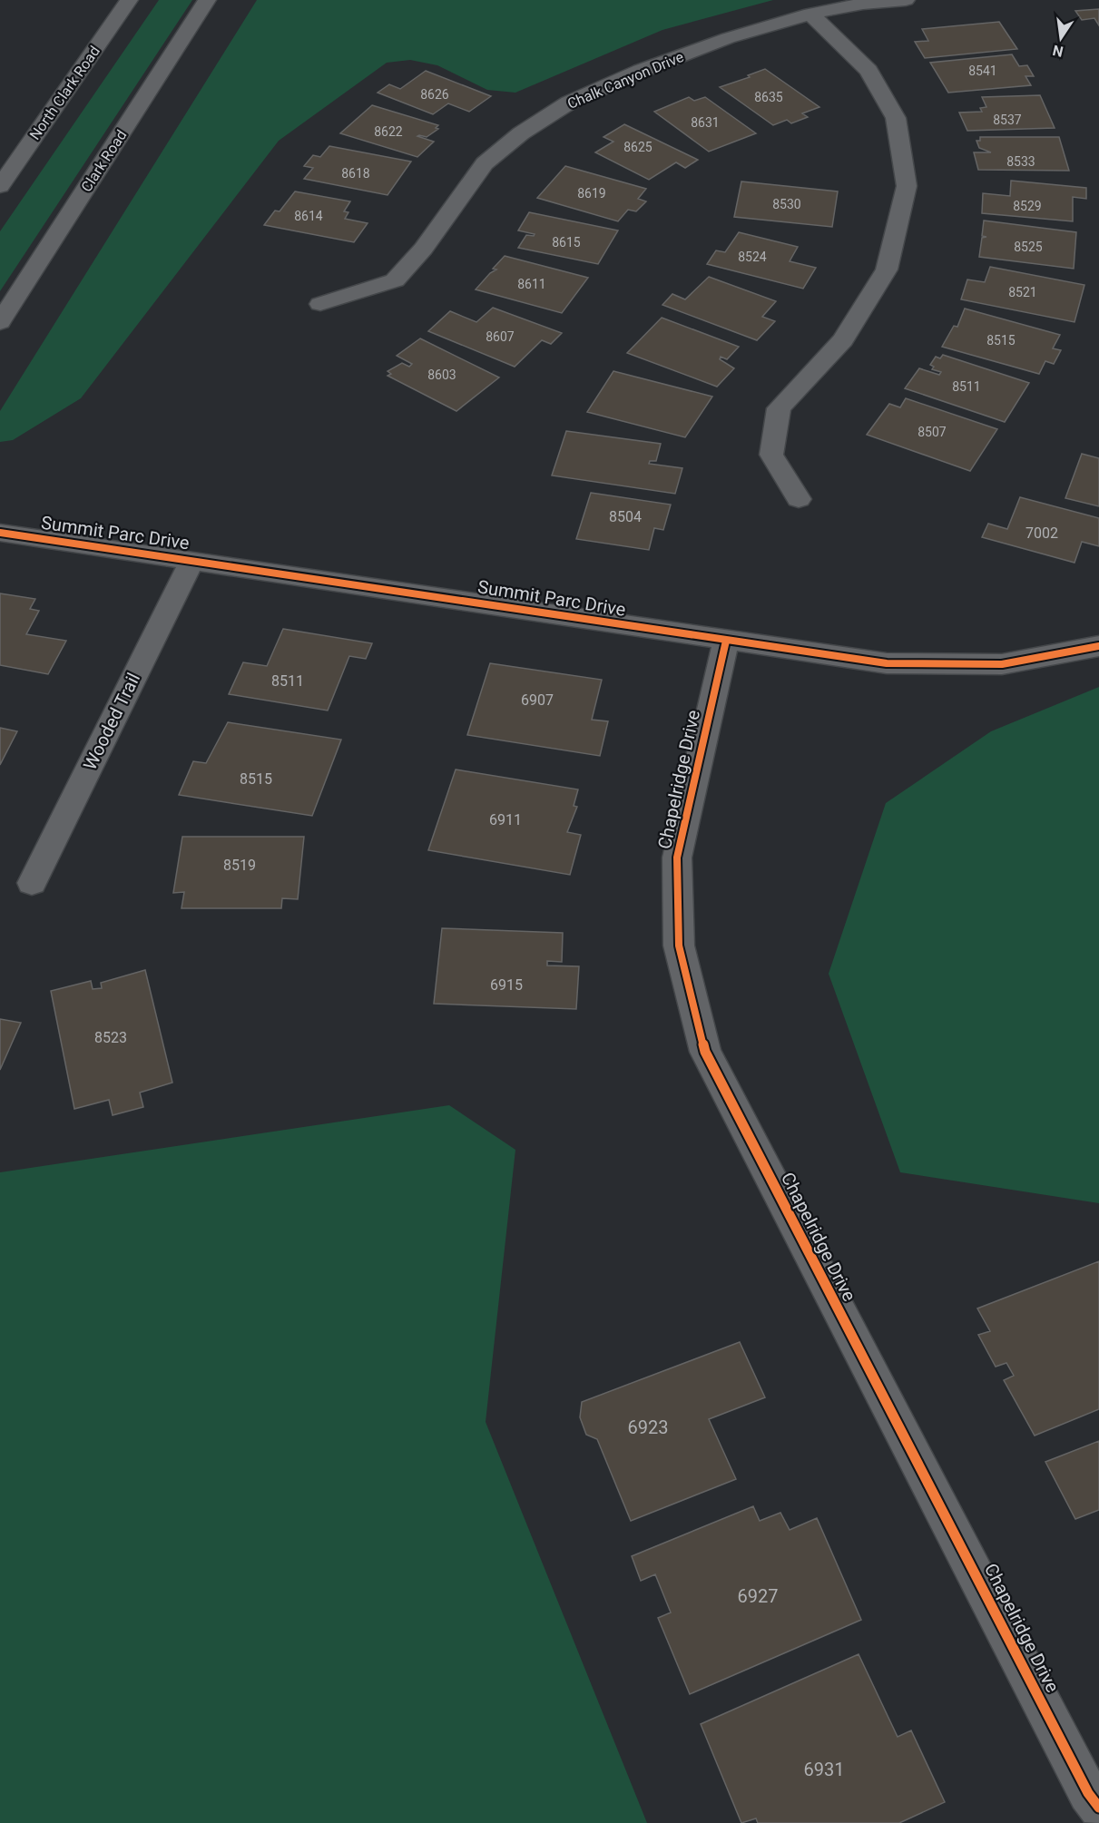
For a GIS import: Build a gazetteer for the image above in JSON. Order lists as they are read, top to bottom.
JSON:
{
  "streets": {
    "street": [
      "Chalk Canyon Drive",
      "North Clark Road",
      "Clark Road",
      "Summit Parc Drive",
      "Wooded Trail",
      "Chapelridge Drive"
    ]
  },
  "crossings": [
    ["Summit Parc Drive", "Wooded Trail"],
    ["Summit Parc Drive", "Chapelridge Drive"]
  ],
  "house_numbers": [
    "8541",
    "8626",
    "8635",
    "8537",
    "8631",
    "8622",
    "8625",
    "8533",
    "8618",
    "8619",
    "8530",
    "8529",
    "8614",
    "8615",
    "8525",
    "8524",
    "8611",
    "8521",
    "8607",
    "8515",
    "8603",
    "8511",
    "8507",
    "8504",
    "7002",
    "8511",
    "6907",
    "8515",
    "6911",
    "8519",
    "6915",
    "8523",
    "6923",
    "6927",
    "6931"
  ],
  "north": "bottom"
}
